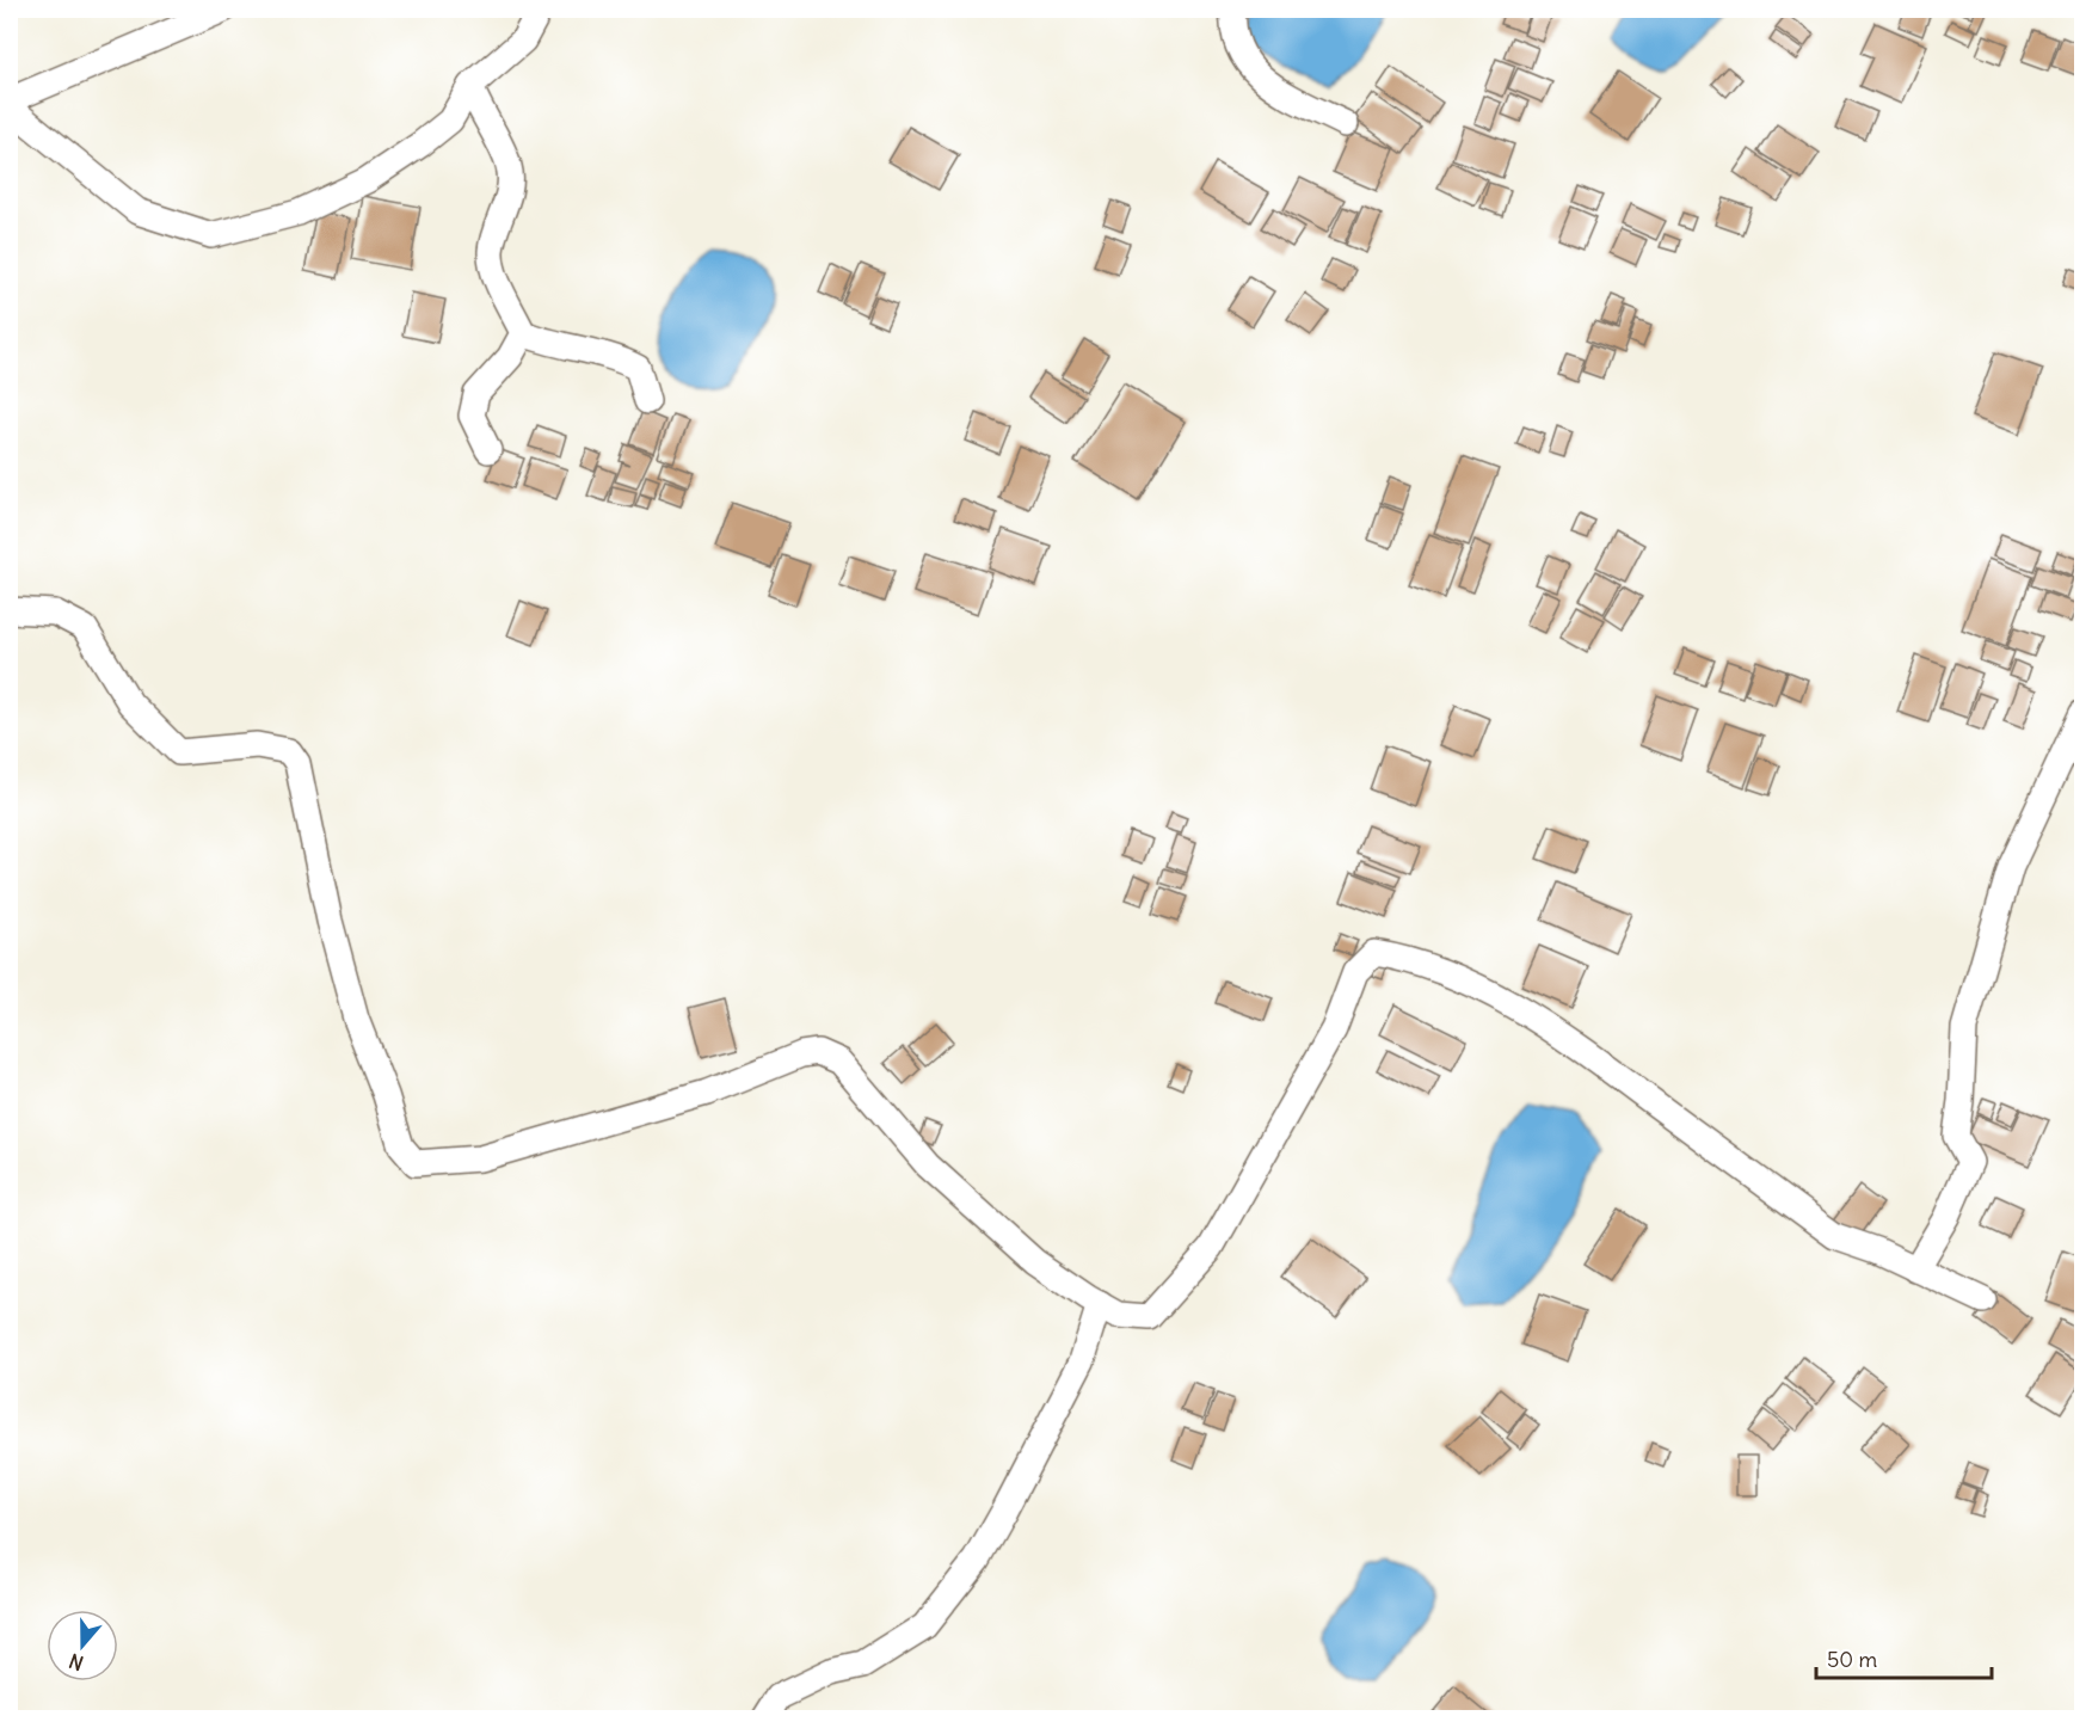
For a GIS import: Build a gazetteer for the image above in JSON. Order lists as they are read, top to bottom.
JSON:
{
  "scale_bar": "50 m",
  "north": "bottom"
}
